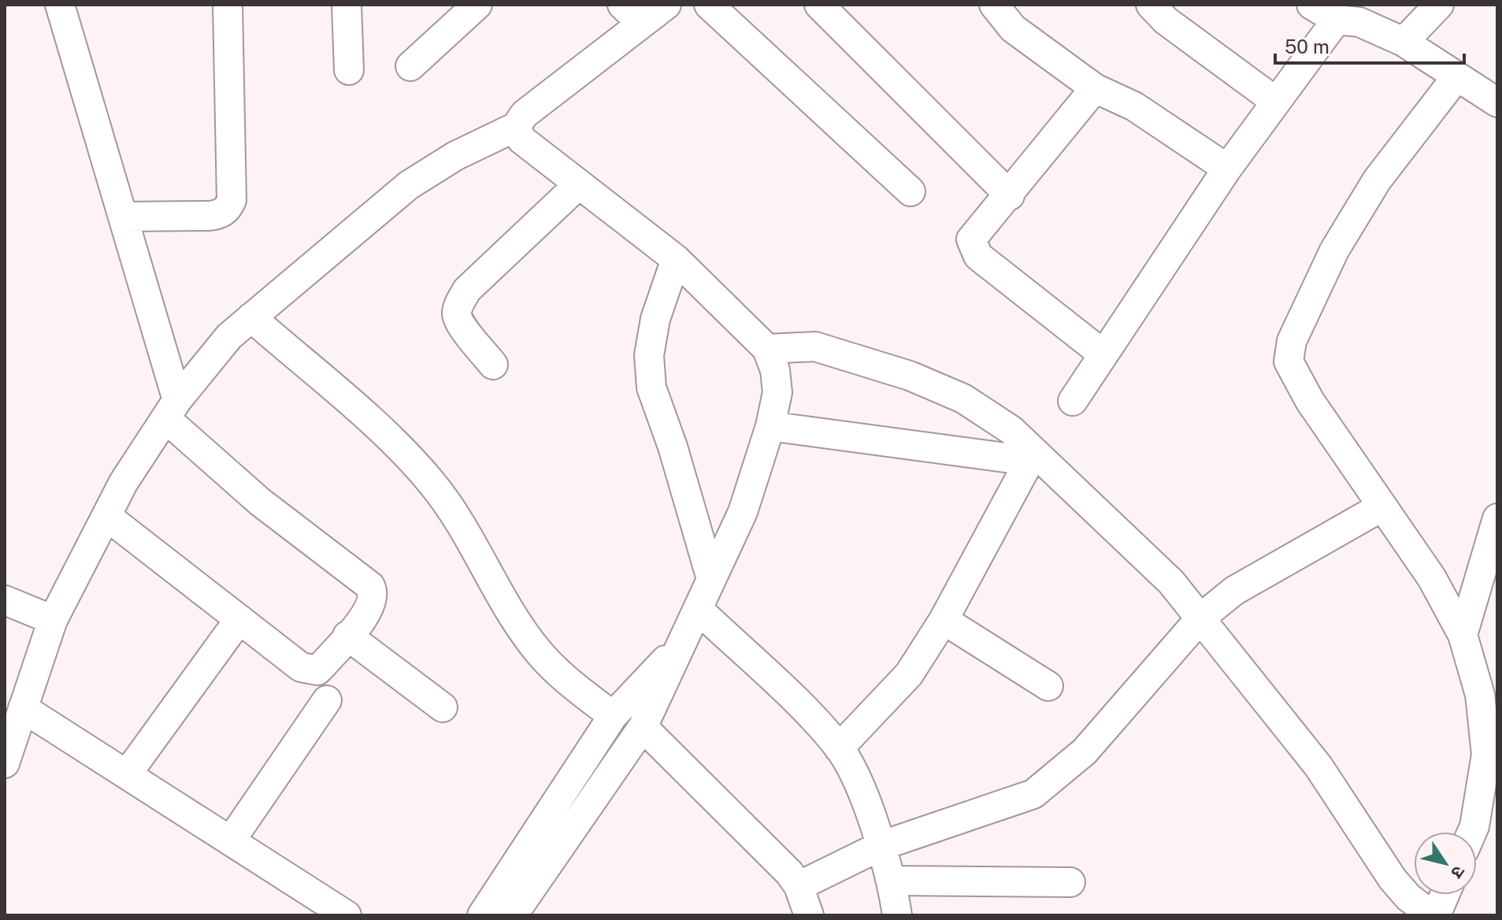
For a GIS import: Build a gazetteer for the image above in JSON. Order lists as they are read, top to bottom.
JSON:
{
  "scale_bar": "50 m",
  "north": "bottom right"
}
